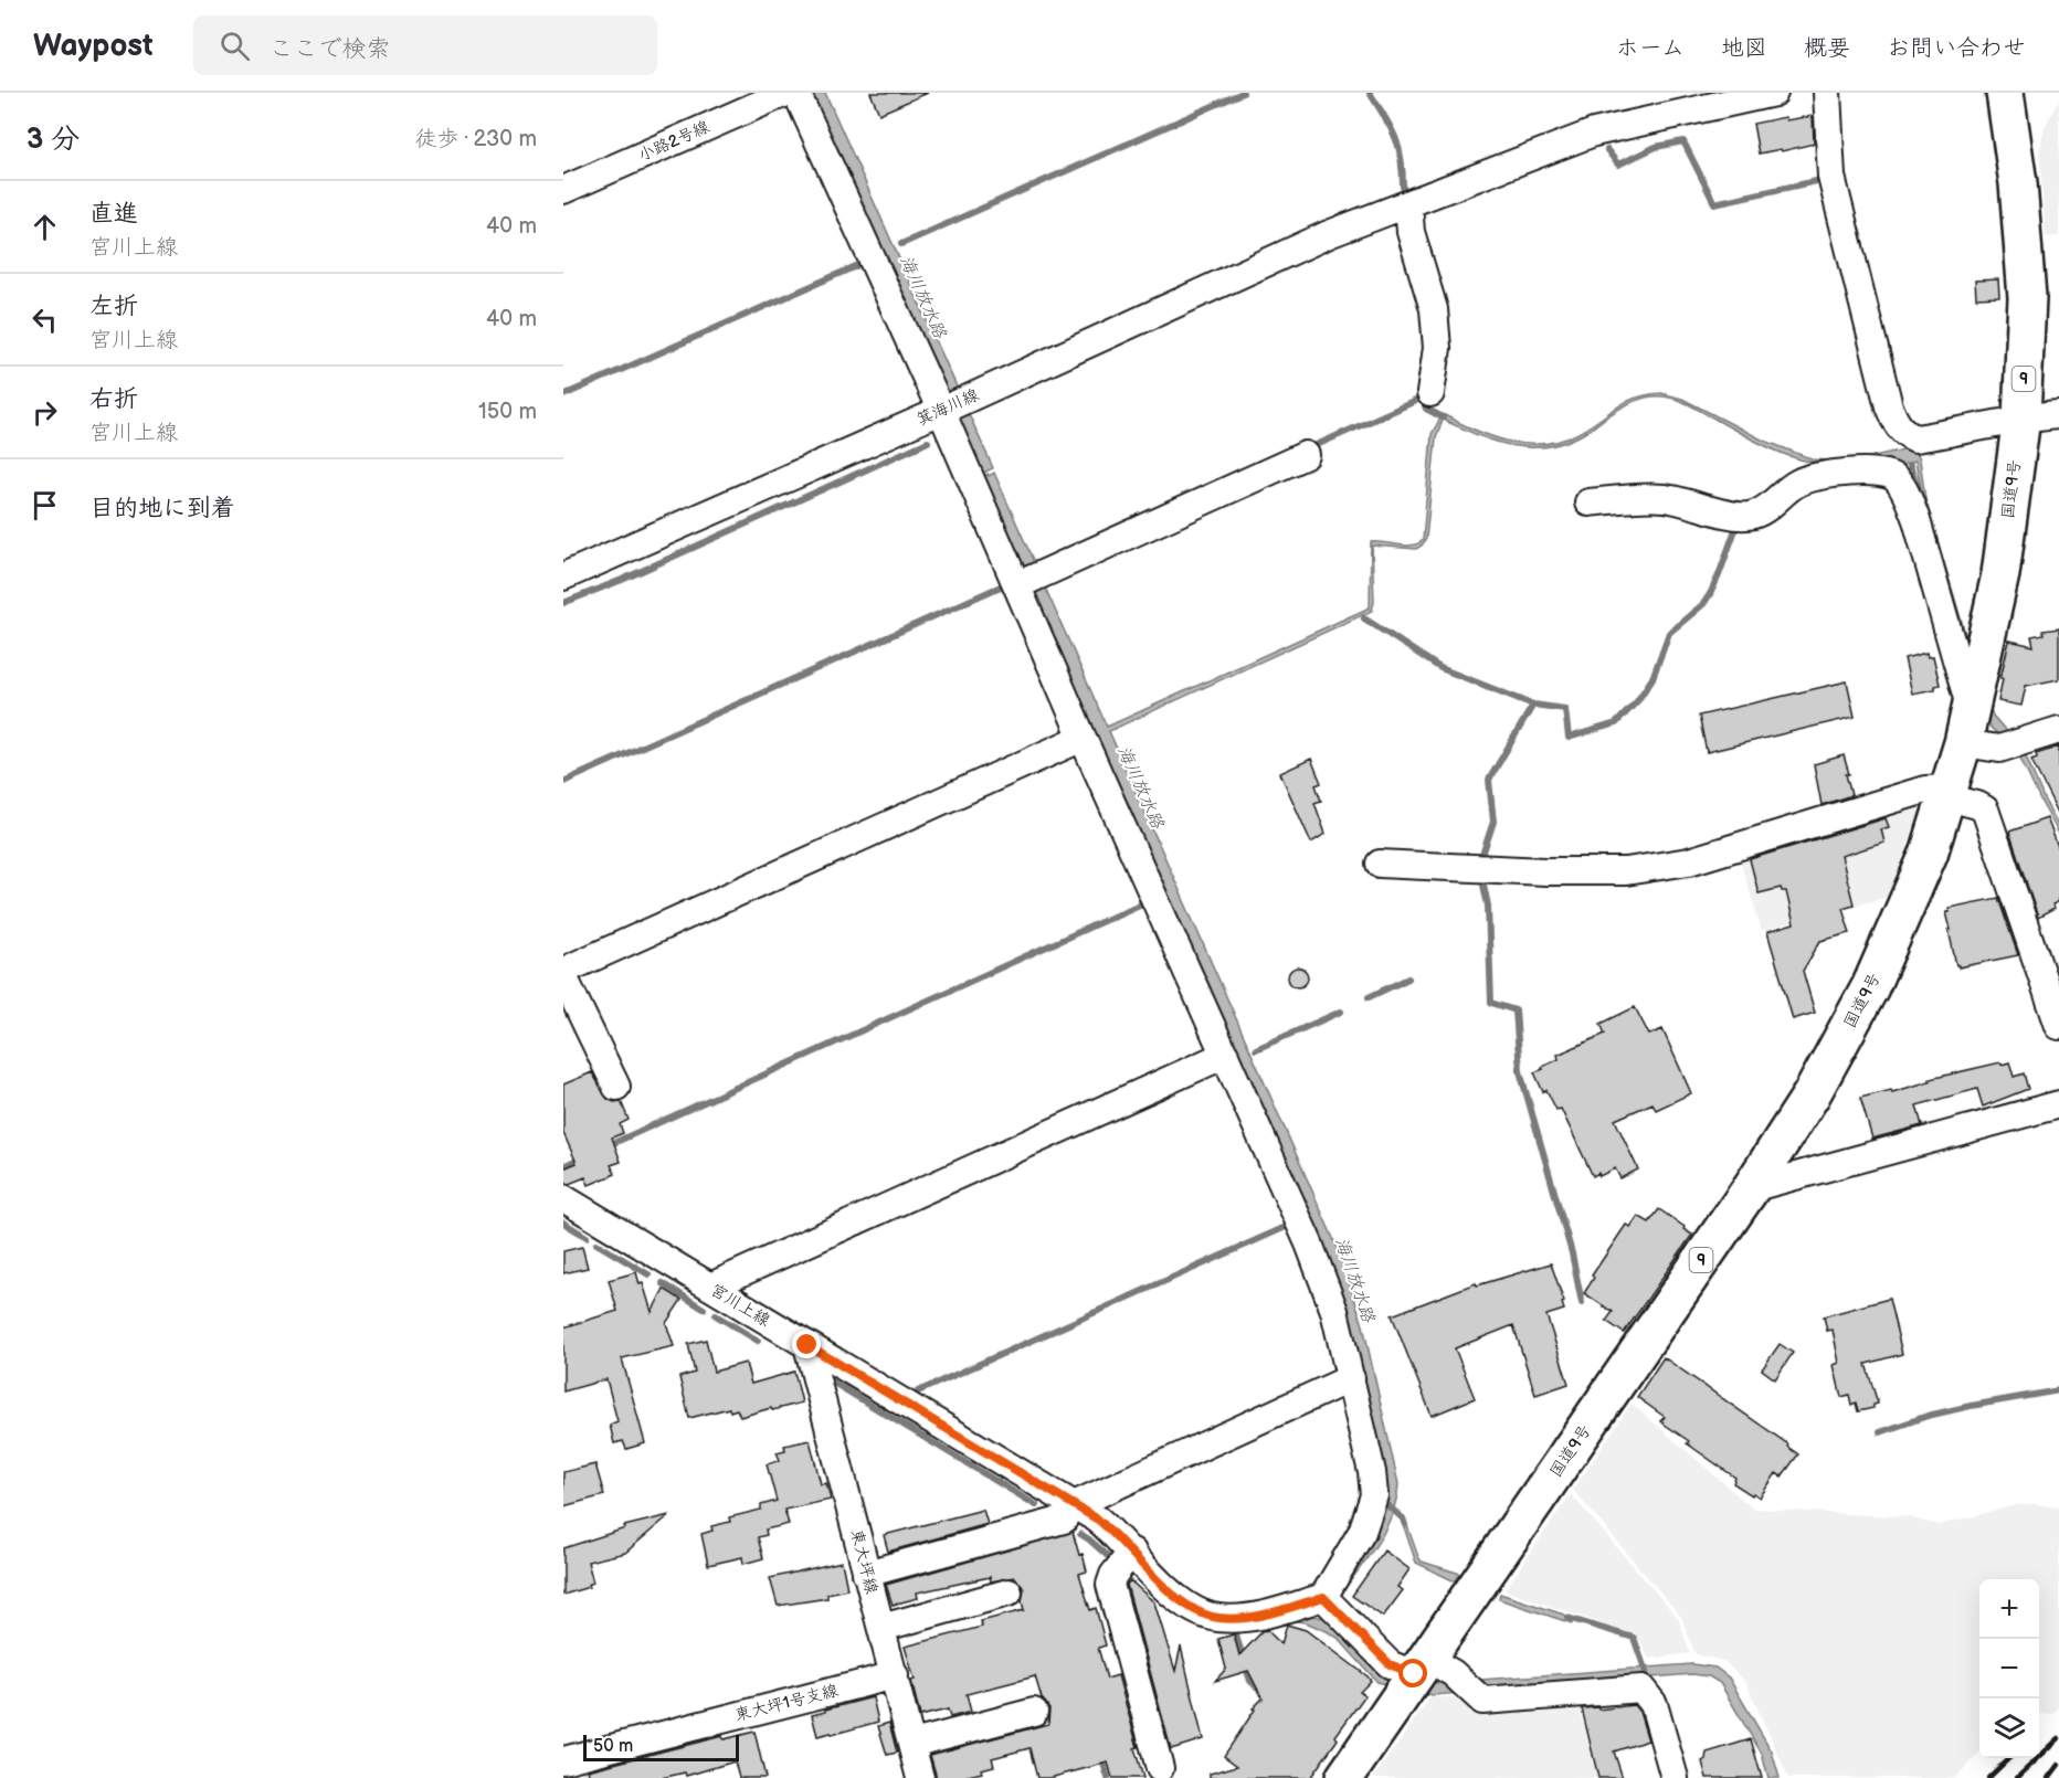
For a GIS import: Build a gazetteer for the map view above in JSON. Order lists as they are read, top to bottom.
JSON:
{
  "streets": {
    "highway": ["9", "国道9号"],
    "street": [
      "小路2号線",
      "箕海川線",
      "宮川上線",
      "東大坪線",
      "東大坪1号支線"
    ]
  },
  "crossings": [
    ["宮川上線", "東大坪線"],
    ["東大坪線", "東大坪1号支線"]
  ],
  "water": ["海川放水路"],
  "scale_bar": "50 m",
  "page": {
    "header": "Waypost",
    "search": "ここで検索",
    "nav": [
      "ホーム",
      "地図",
      "概要",
      "お問い合わせ"
    ],
    "heading": ["3 分", "徒歩 · 230 m"],
    "list": [
      ["直進", "宮川上線", "40 m"],
      ["左折", "宮川上線", "40 m"],
      ["右折", "宮川上線", "150 m"],
      "目的地に到着"
    ],
    "map_buttons": ["+", "−"],
    "scale": "50 m"
  }
}
